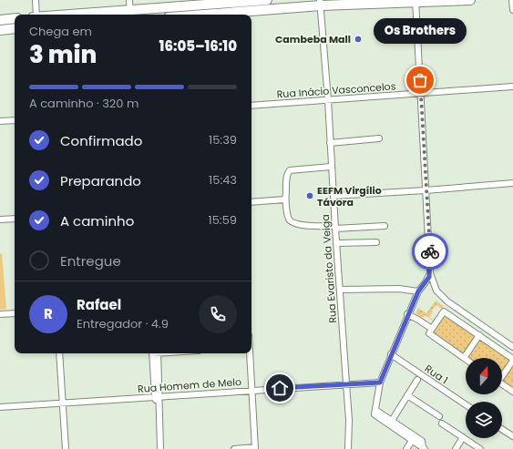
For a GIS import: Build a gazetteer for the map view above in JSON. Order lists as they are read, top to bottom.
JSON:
{
  "streets": {
    "street": [
      "Rua Inácio Vasconcelos",
      "Rua Evaristo da Veiga",
      "Rua 1",
      "Rua Homem de Melo"
    ]
  },
  "crossings": [
    ["Rua Inácio Vasconcelos", "Rua Evaristo da Veiga"],
    ["Rua Evaristo da Veiga", "Rua Homem de Melo"]
  ],
  "places": ["Cambeba Mall", "Os Brothers", "EEFM Virgílio Távora"],
  "north": "top",
  "page": {
    "heading": ["3 min", "Chega em", "16:05–16:10"],
    "panel": ["Rafael", "Entregador · 4.9"],
    "bubble": "Os Brothers",
    "bar": "A caminho · 320 m",
    "list": [
      ["Confirmado", "15:39"],
      ["Preparando", "15:43"],
      ["A caminho", "15:59"],
      "Entregue"
    ],
    "round": "R"
  }
}
